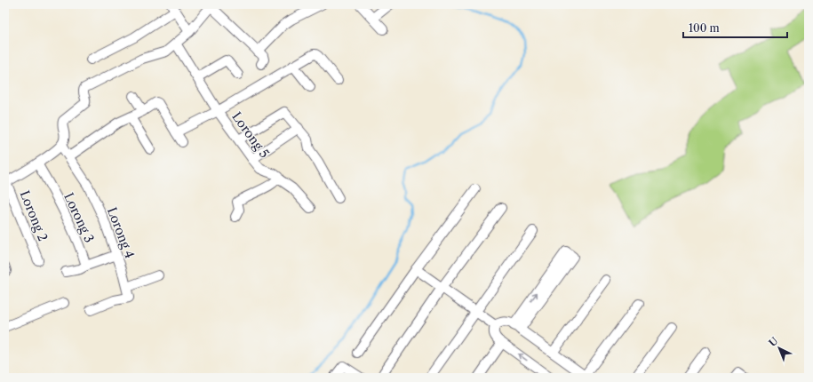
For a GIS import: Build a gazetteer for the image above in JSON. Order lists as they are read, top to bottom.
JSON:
{
  "streets": {
    "street": [
      "Lorong 5",
      "Lorong 2",
      "Lorong 3",
      "Lorong 4"
    ]
  },
  "scale_bar": "100 m",
  "north": "top left"
}
